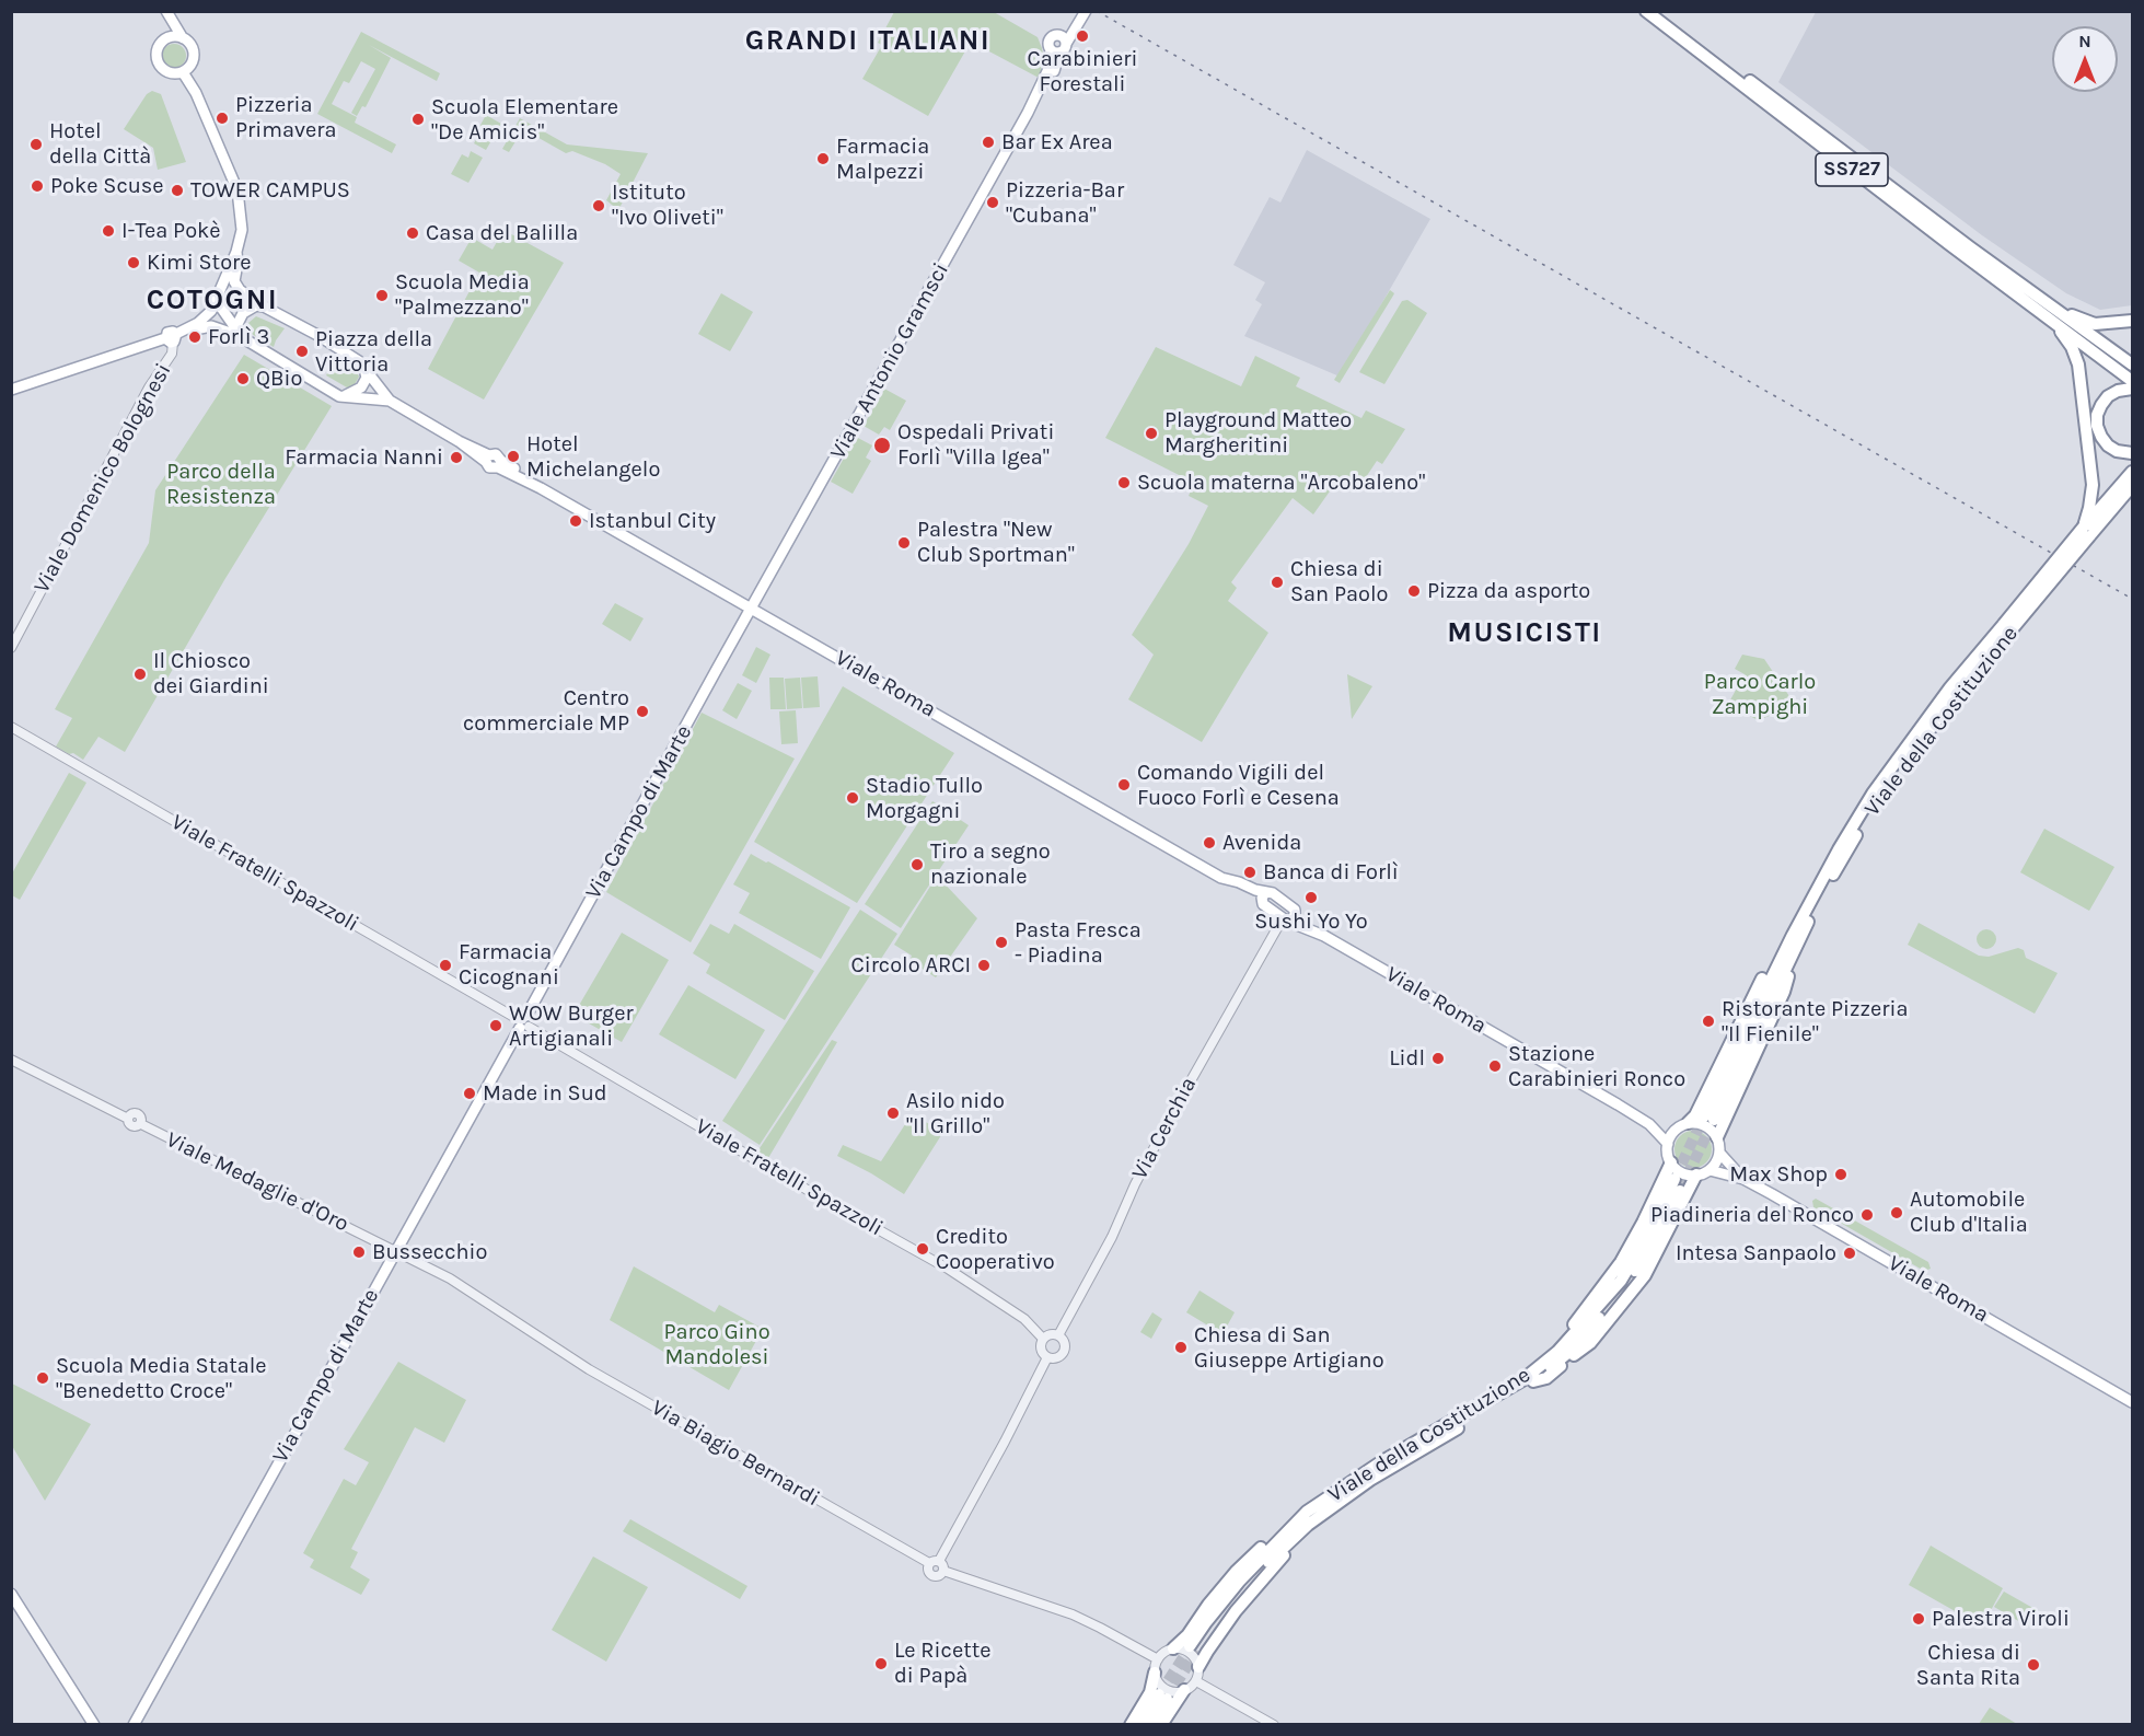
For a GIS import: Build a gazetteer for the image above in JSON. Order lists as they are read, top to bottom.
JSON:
{
  "streets": {
    "highway": ["SS727", "Viale della Costituzione"],
    "main road": ["Viale Antonio Gramsci", "Viale Roma", "Via Campo di Marte"],
    "street": [
      "Viale Domenico Bolognesi",
      "Viale Fratelli Spazzoli",
      "Via Cerchia",
      "Viale Medaglie d'Oro",
      "Via Biagio Bernardi"
    ]
  },
  "crossings": [
    ["Viale Antonio Gramsci", "Viale Roma"],
    ["Viale Antonio Gramsci", "Via Campo di Marte"],
    ["Viale Roma", "Via Campo di Marte"],
    ["Viale Roma", "Via Cerchia"],
    ["Via Campo di Marte", "Viale Fratelli Spazzoli"],
    ["Via Campo di Marte", "Viale Medaglie d'Oro"],
    ["Viale Fratelli Spazzoli", "Via Cerchia"],
    ["Viale Medaglie d'Oro", "Via Biagio Bernardi"]
  ],
  "districts": ["GRANDI ITALIANI", "COTOGNI", "MUSICISTI"],
  "parks": ["Parco della Resistenza", "Parco Carlo Zampighi", "Parco Gino Mandolesi"],
  "places": [
    "Carabinieri Forestali",
    "Pizzeria Primavera",
    "Scuola Elementare \"De Amicis\"",
    "Bar Ex Area",
    "Hotel della Città",
    "Farmacia Malpezzi",
    "Poke Scuse",
    "TOWER CAMPUS",
    "Pizzeria-Bar \"Cubana\"",
    "Istituto \"Ivo Oliveti\"",
    "I-Tea Pokè",
    "Casa del Balilla",
    "Kimi Store",
    "Scuola Media \"Palmezzano\"",
    "Forlì 3",
    "Piazza della Vittoria",
    "QBio",
    "Playground Matteo Margheritini",
    "Ospedali Privati Forlì \"Villa Igea\"",
    "Hotel Michelangelo",
    "Farmacia Nanni",
    "Scuola materna \"Arcobaleno\"",
    "Istanbul City",
    "Palestra \"New Club Sportman\"",
    "Chiesa di San Paolo",
    "Pizza da asporto",
    "Il Chiosco dei Giardini",
    "Centro commerciale MP",
    "Comando Vigili del Fuoco Forlì e Cesena",
    "Stadio Tullo Morgagni",
    "Avenida",
    "Tiro a segno nazionale",
    "Banca di Forlì",
    "Sushi Yo Yo",
    "Pasta Fresca - Piadina",
    "Farmacia Cicognani",
    "Circolo ARCI",
    "Ristorante Pizzeria \"Il Fienile\"",
    "WOW Burger Artigianali",
    "Lidl",
    "Stazione Carabinieri Ronco",
    "Made in Sud",
    "Asilo nido \"Il Grillo\"",
    "Max Shop",
    "Automobile Club d'Italia",
    "Piadineria del Ronco",
    "Credito Cooperativo",
    "Bussecchio",
    "Intesa Sanpaolo",
    "Chiesa di San Giuseppe Artigiano",
    "Scuola Media Statale \"Benedetto Croce\"",
    "Palestra Viroli",
    "Le Ricette di Papà",
    "Chiesa di Santa Rita"
  ],
  "north": "top"
}
